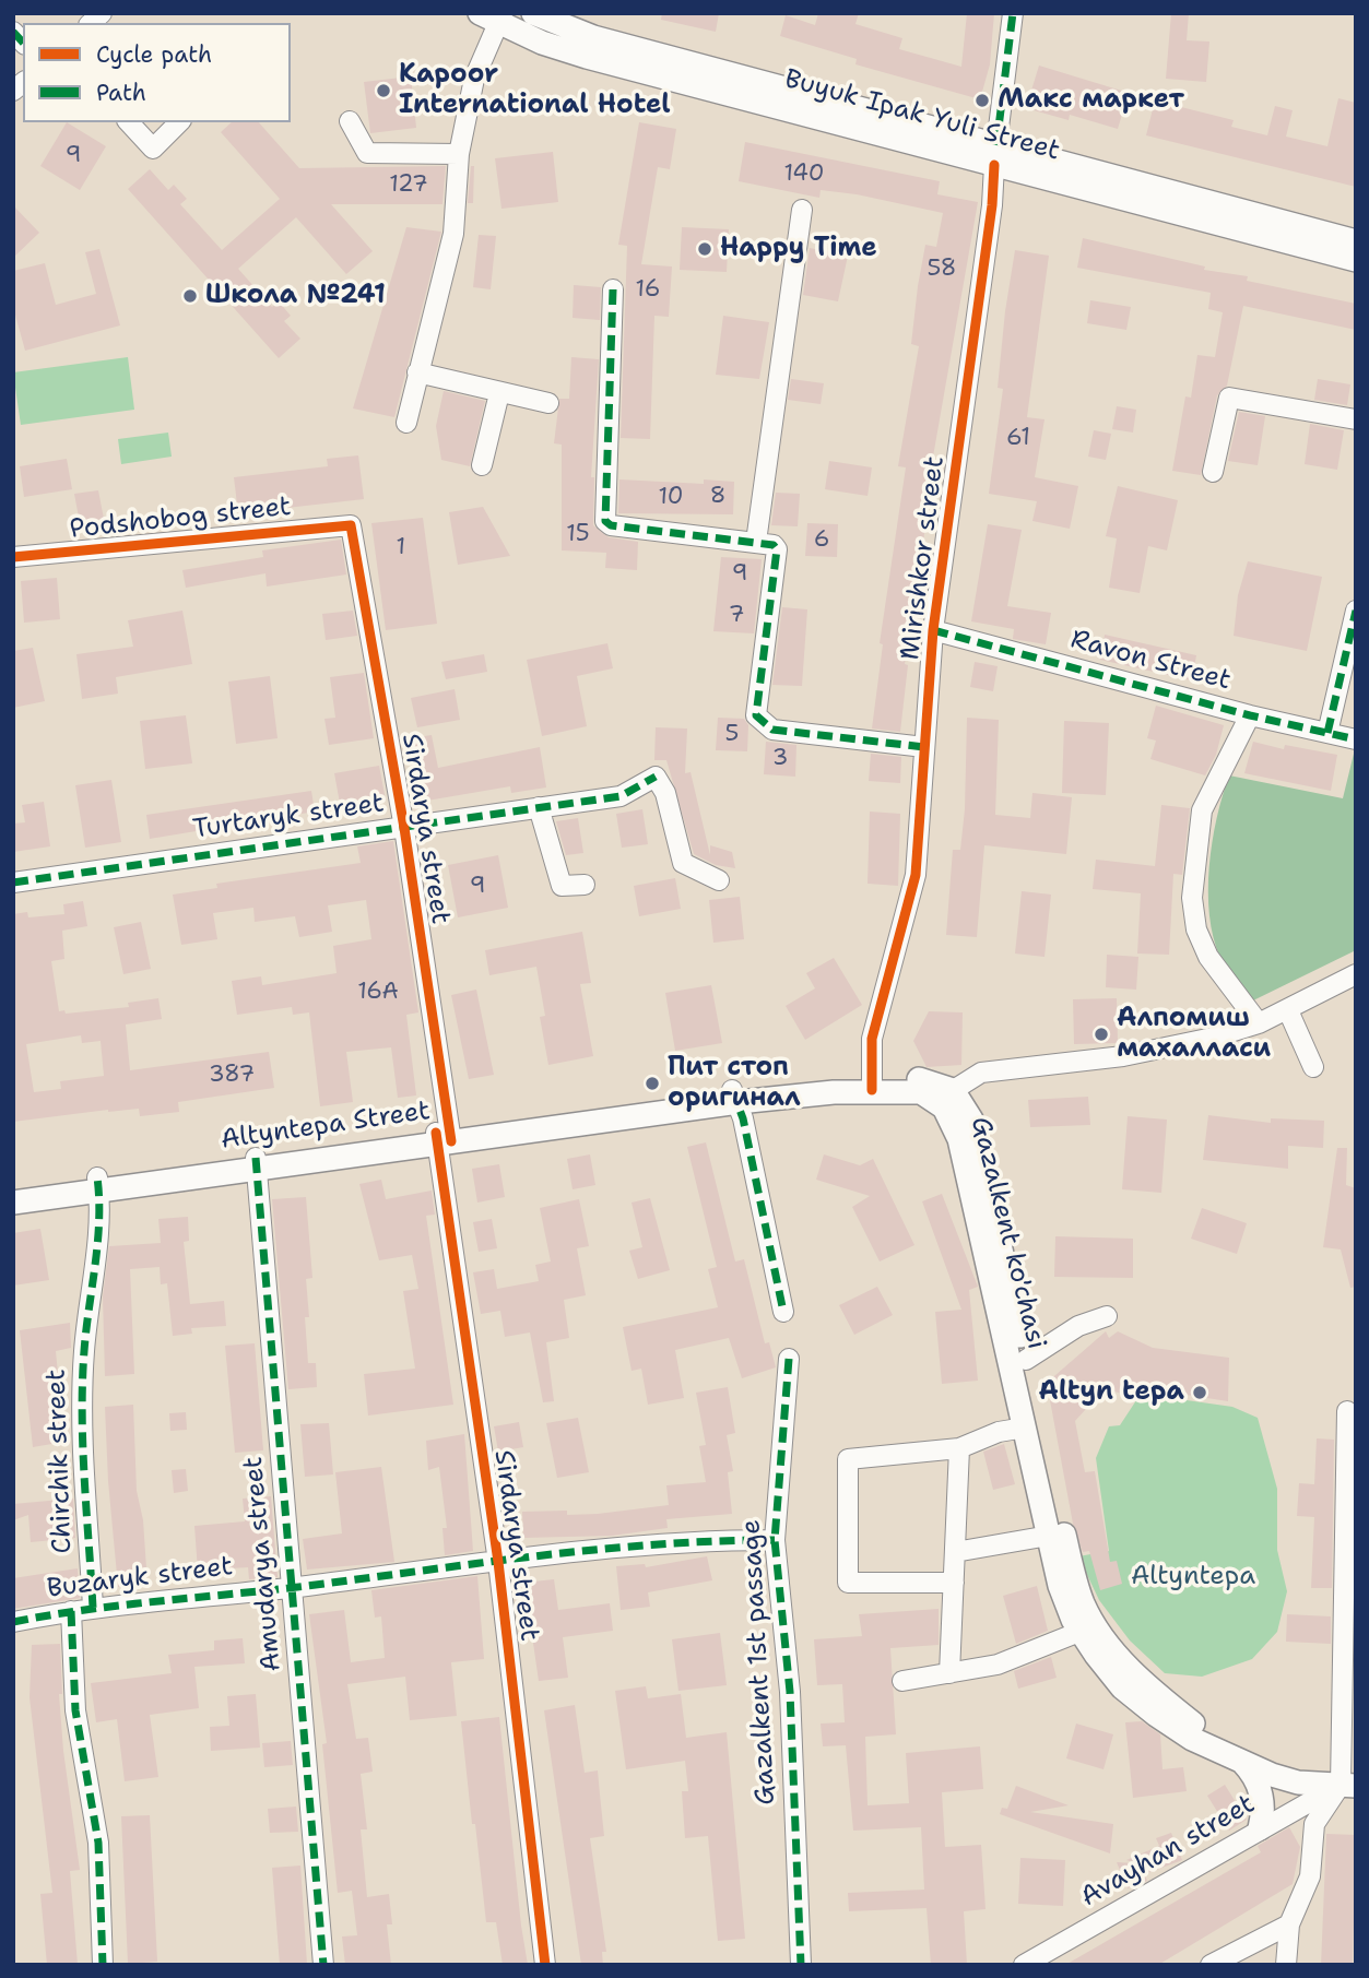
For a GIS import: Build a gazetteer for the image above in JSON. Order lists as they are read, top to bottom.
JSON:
{
  "streets": {
    "main road": ["Buyuk Ipak Yuli Street", "Altyntepa Street", "Gazalkent ko'chasi"],
    "street": [
      "Podshobog street",
      "Mirishkor street",
      "Ravon Street",
      "Turtaryk street",
      "Sirdarya street",
      "Chirchik street",
      "Amudarya street",
      "Buzaryk street",
      "Gazalkent 1st passage",
      "Avayhan street"
    ]
  },
  "crossings": [
    ["Buyuk Ipak Yuli Street", "Mirishkor street"],
    ["Podshobog street", "Sirdarya street"],
    ["Mirishkor street", "Ravon Street"],
    ["Mirishkor street", "Altyntepa Street"],
    ["Turtaryk street", "Sirdarya street"],
    ["Sirdarya street", "Altyntepa Street"],
    ["Sirdarya street", "Buzaryk street"],
    ["Altyntepa Street", "Gazalkent ko'chasi"],
    ["Altyntepa Street", "Chirchik street"],
    ["Altyntepa Street", "Amudarya street"],
    ["Gazalkent ko'chasi", "Avayhan street"],
    ["Chirchik street", "Buzaryk street"],
    ["Amudarya street", "Buzaryk street"],
    ["Buzaryk street", "Gazalkent 1st passage"]
  ],
  "parks": ["Altyntepa"],
  "places": [
    "Kapoor International Hotel",
    "Макс маркет",
    "Happy Time",
    "Школа №241",
    "Алпомиш махалласи",
    "Пит стоп оригинал",
    "Altyn tepa"
  ],
  "house_numbers": [
    "9",
    "140",
    "127",
    "58",
    "16",
    "61",
    "8",
    "10",
    "15",
    "6",
    "1",
    "9",
    "7",
    "5",
    "3",
    "9",
    "16A",
    "387"
  ],
  "legend": ["Cycle path", "Path"]
}
